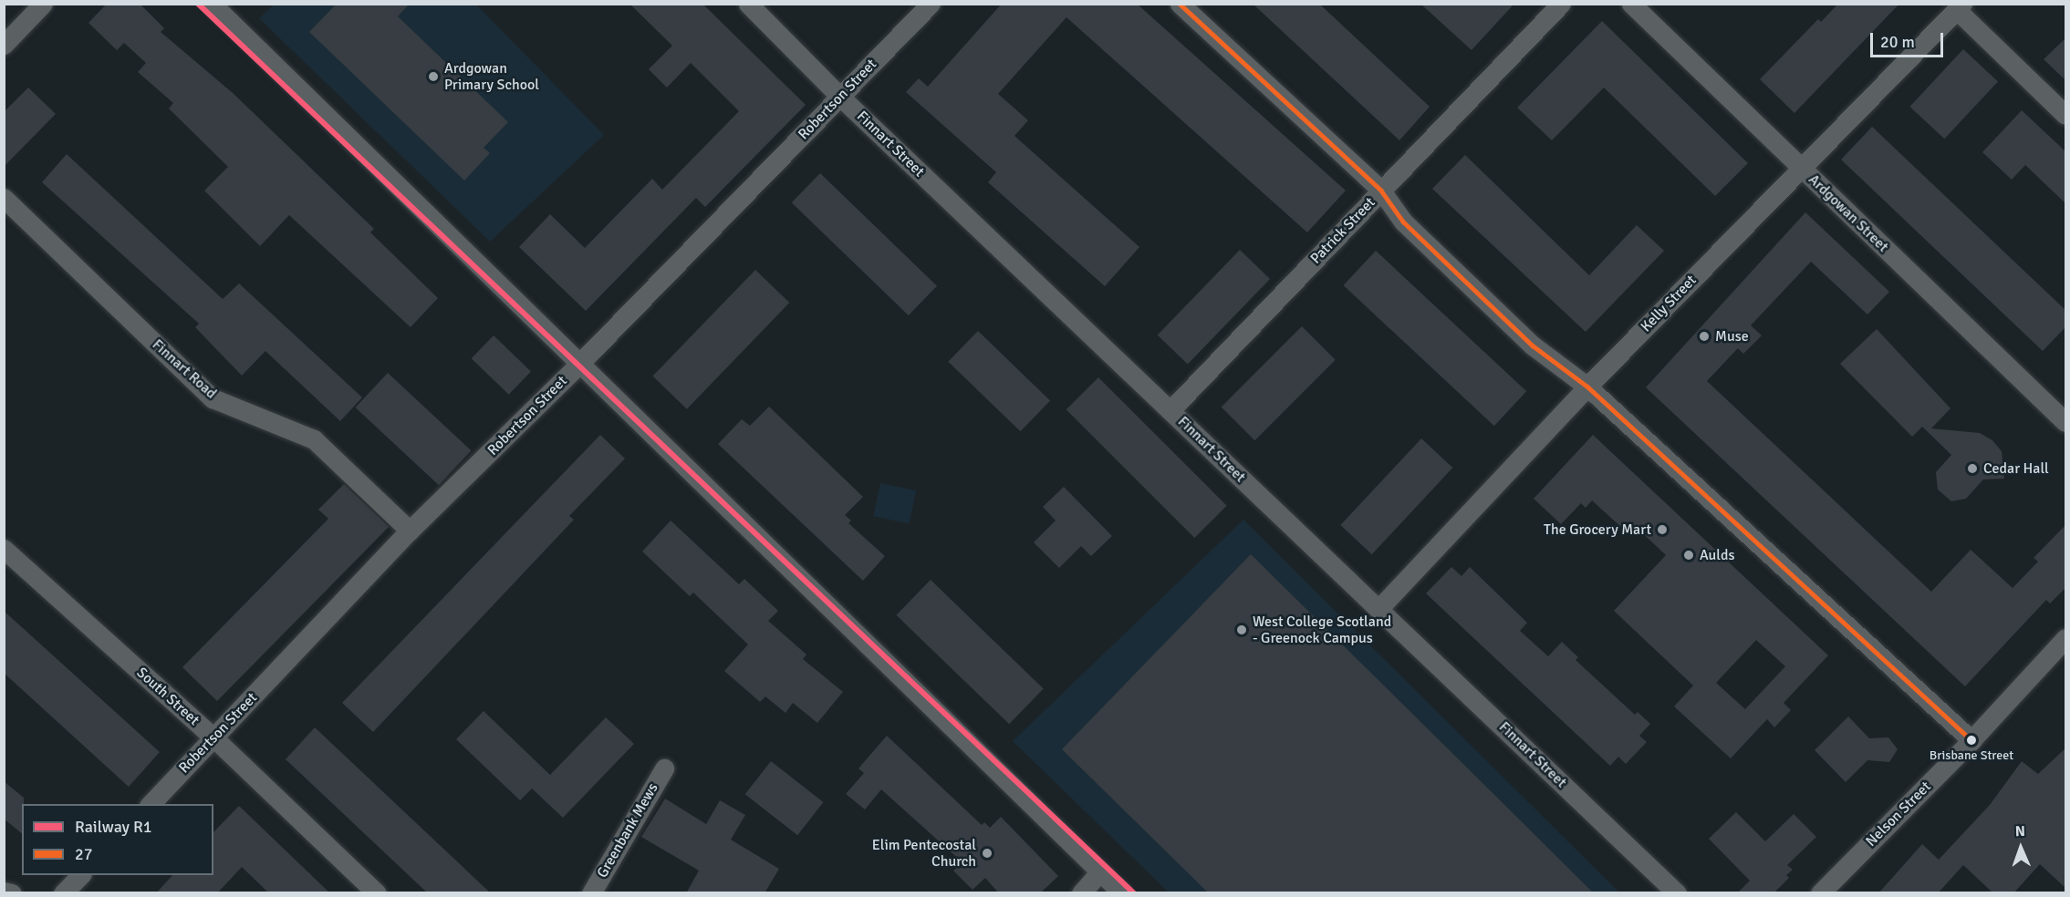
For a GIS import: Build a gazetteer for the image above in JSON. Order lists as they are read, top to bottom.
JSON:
{
  "streets": {
    "street": [
      "Robertson Street",
      "Finnart Street",
      "Ardgowan Street",
      "Patrick Street",
      "Kelly Street",
      "Finnart Road",
      "South Street",
      "Nelson Street",
      "Greenbank Mews"
    ]
  },
  "crossings": [
    ["Robertson Street", "Finnart Street"],
    ["Robertson Street", "Finnart Road"],
    ["Robertson Street", "South Street"],
    ["Finnart Street", "Patrick Street"],
    ["Finnart Street", "Kelly Street"],
    ["Ardgowan Street", "Kelly Street"]
  ],
  "places": [
    "Ardgowan Primary School",
    "Muse",
    "Cedar Hall",
    "The Grocery Mart",
    "Aulds",
    "West College Scotland - Greenock Campus",
    "Brisbane Street",
    "Elim Pentecostal Church"
  ],
  "lines": ["rail line R1", "transit line 27"],
  "legend": ["Railway R1", "27"],
  "scale_bar": "20 m",
  "north": "top"
}
